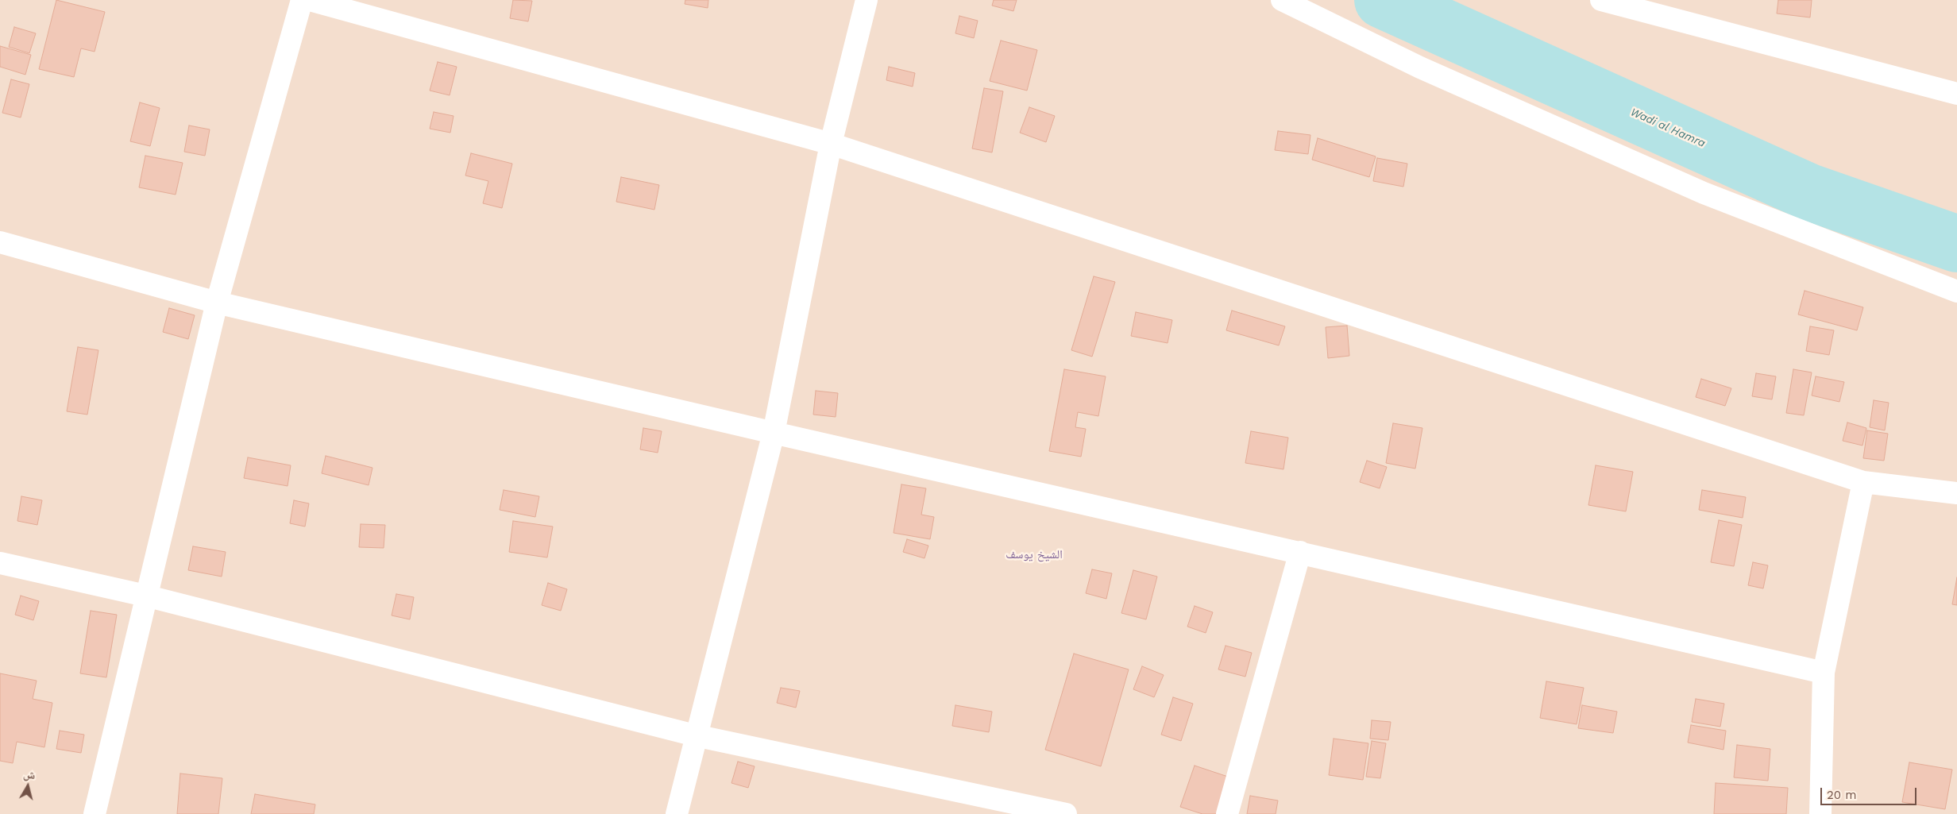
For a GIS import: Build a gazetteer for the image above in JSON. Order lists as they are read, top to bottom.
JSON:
{
  "districts": ["الشيخ يوسف"],
  "water": ["Wadi al Hamra"],
  "scale_bar": "20 m",
  "north": "top"
}
